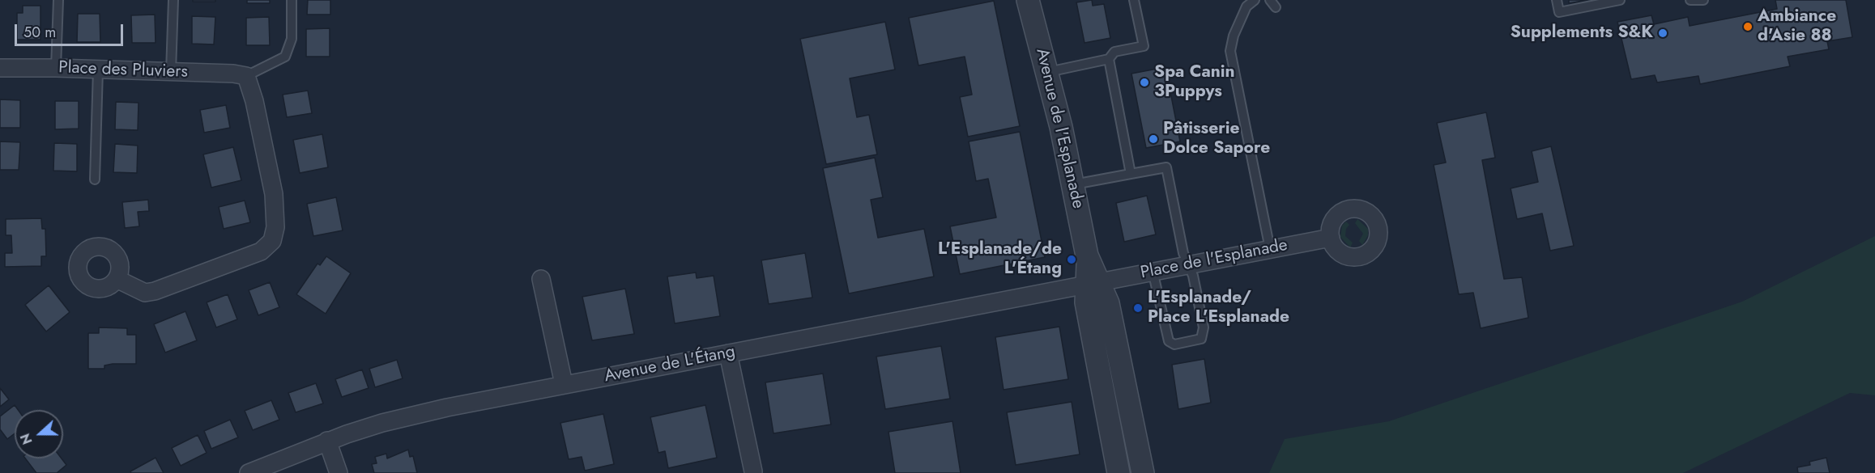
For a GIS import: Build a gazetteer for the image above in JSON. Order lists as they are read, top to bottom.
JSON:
{
  "streets": {
    "street": [
      "Place des Pluviers",
      "Avenue de l'Esplanade",
      "Place de l'Esplanade",
      "Avenue de L'Étang"
    ]
  },
  "crossings": [
    ["Avenue de l'Esplanade", "Place de l'Esplanade"],
    ["Avenue de l'Esplanade", "Avenue de L'Étang"],
    ["Place de l'Esplanade", "Avenue de L'Étang"]
  ],
  "places": [
    "Ambiance d'Asie 88",
    "Supplements S&K",
    "Spa Canin 3Puppys",
    "Pâtisserie Dolce Sapore",
    "L'Esplanade/de L'Étang",
    "L'Esplanade/ Place L'Esplanade"
  ],
  "scale_bar": "50 m",
  "north": "left"
}
